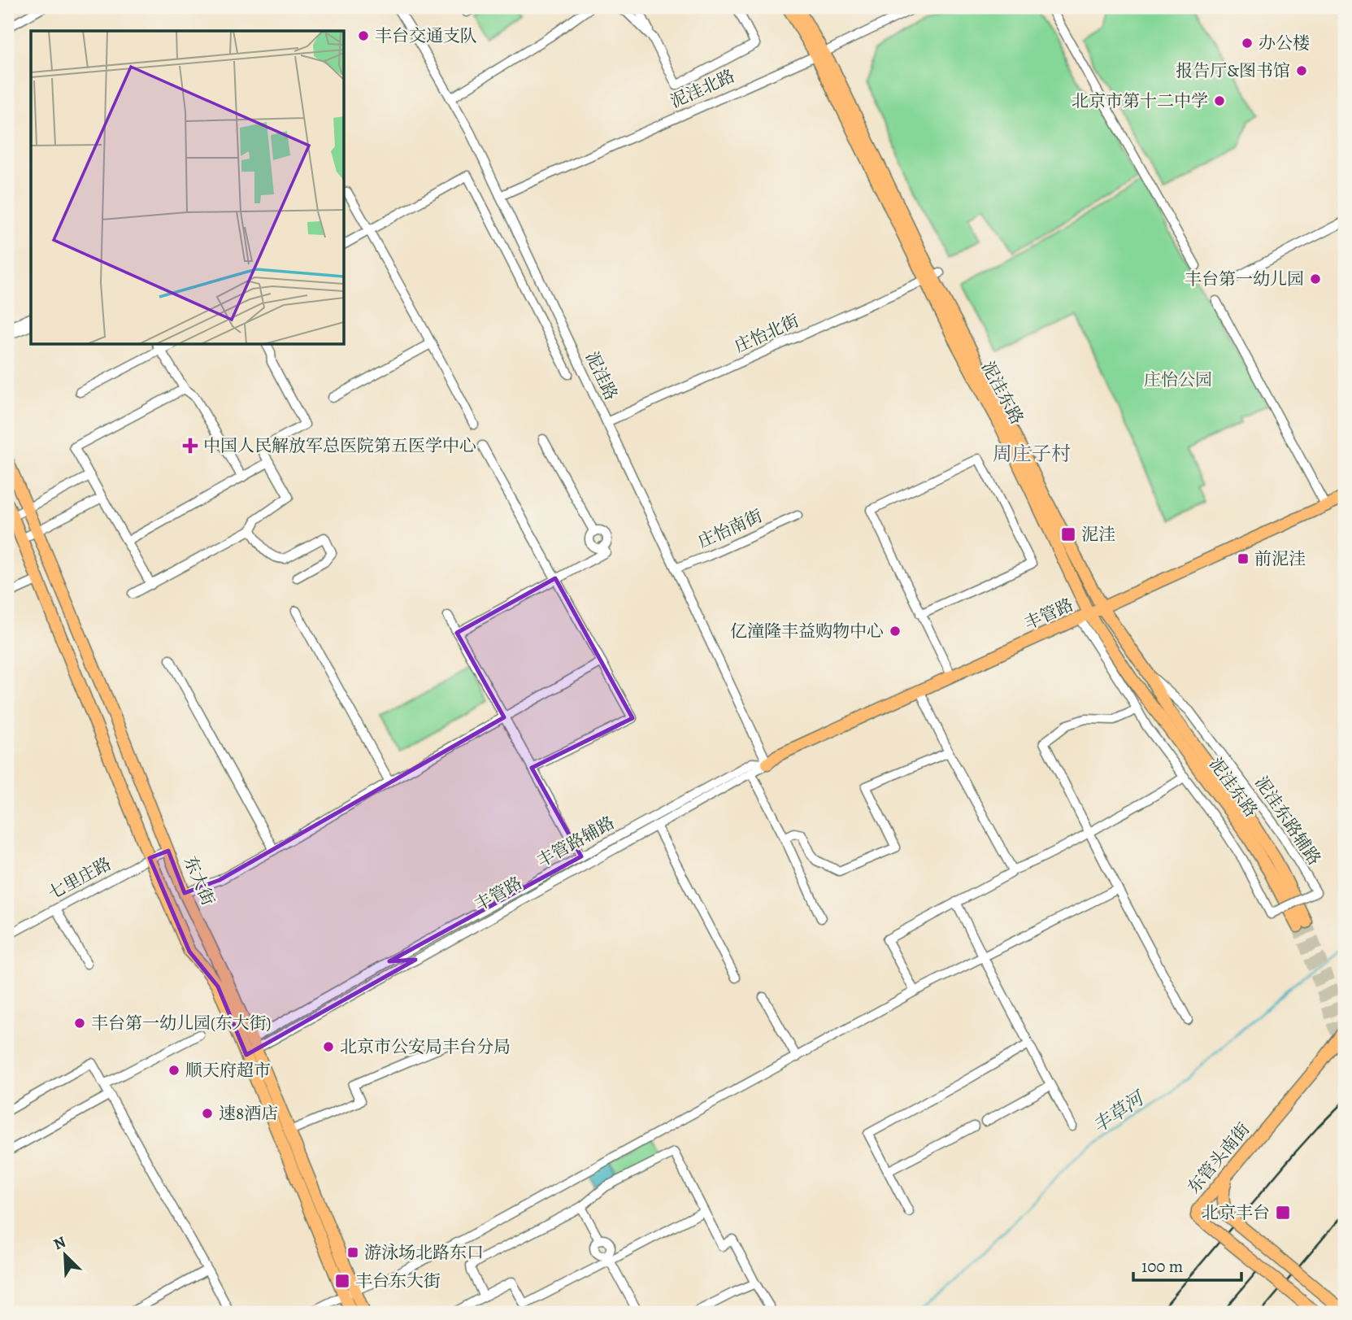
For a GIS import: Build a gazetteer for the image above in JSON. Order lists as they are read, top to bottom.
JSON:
{
  "streets": {
    "main road": [
      "泥洼东路",
      "丰管路",
      "东大街",
      "东管头南街"
    ],
    "street": [
      "泥洼北路",
      "庄怡北街",
      "泥洼路",
      "庄怡南街",
      "泥洼东路辅路",
      "丰管路辅路",
      "七里庄路"
    ]
  },
  "crossings": [
    ["泥洼北路", "泥洼路"],
    ["泥洼北路", "泥洼东路"],
    ["庄怡北街", "泥洼路"],
    ["庄怡北街", "泥洼东路"],
    ["泥洼路", "庄怡南街"],
    ["泥洼路", "丰管路"],
    ["泥洼路", "丰管路辅路"],
    ["泥洼东路", "丰管路"],
    ["泥洼东路", "泥洼东路辅路"],
    ["丰管路", "泥洼东路辅路"],
    ["丰管路", "丰管路辅路"],
    ["丰管路", "东大街"],
    ["丰管路辅路", "东大街"],
    ["七里庄路", "东大街"]
  ],
  "districts": ["周庄子村"],
  "water": ["丰草河"],
  "parks": ["庄怡公园"],
  "places": {
    "other": [
      "丰台交通支队",
      "办公楼",
      "报告厅&图书馆",
      "北京市第十二中学",
      "丰台第一幼儿园",
      "亿潼隆丰益购物中心",
      "丰台第一幼儿园(东大街)",
      "北京市公安局丰台分局",
      "顺天府超市",
      "速8酒店"
    ],
    "health": ["中国人民解放军总医院第五医学中心"],
    "transit": [
      "泥洼",
      "前泥洼",
      "北京丰台",
      "游泳场北路东口",
      "丰台东大街"
    ]
  },
  "scale_bar": "100 m",
  "north": "top left"
}
